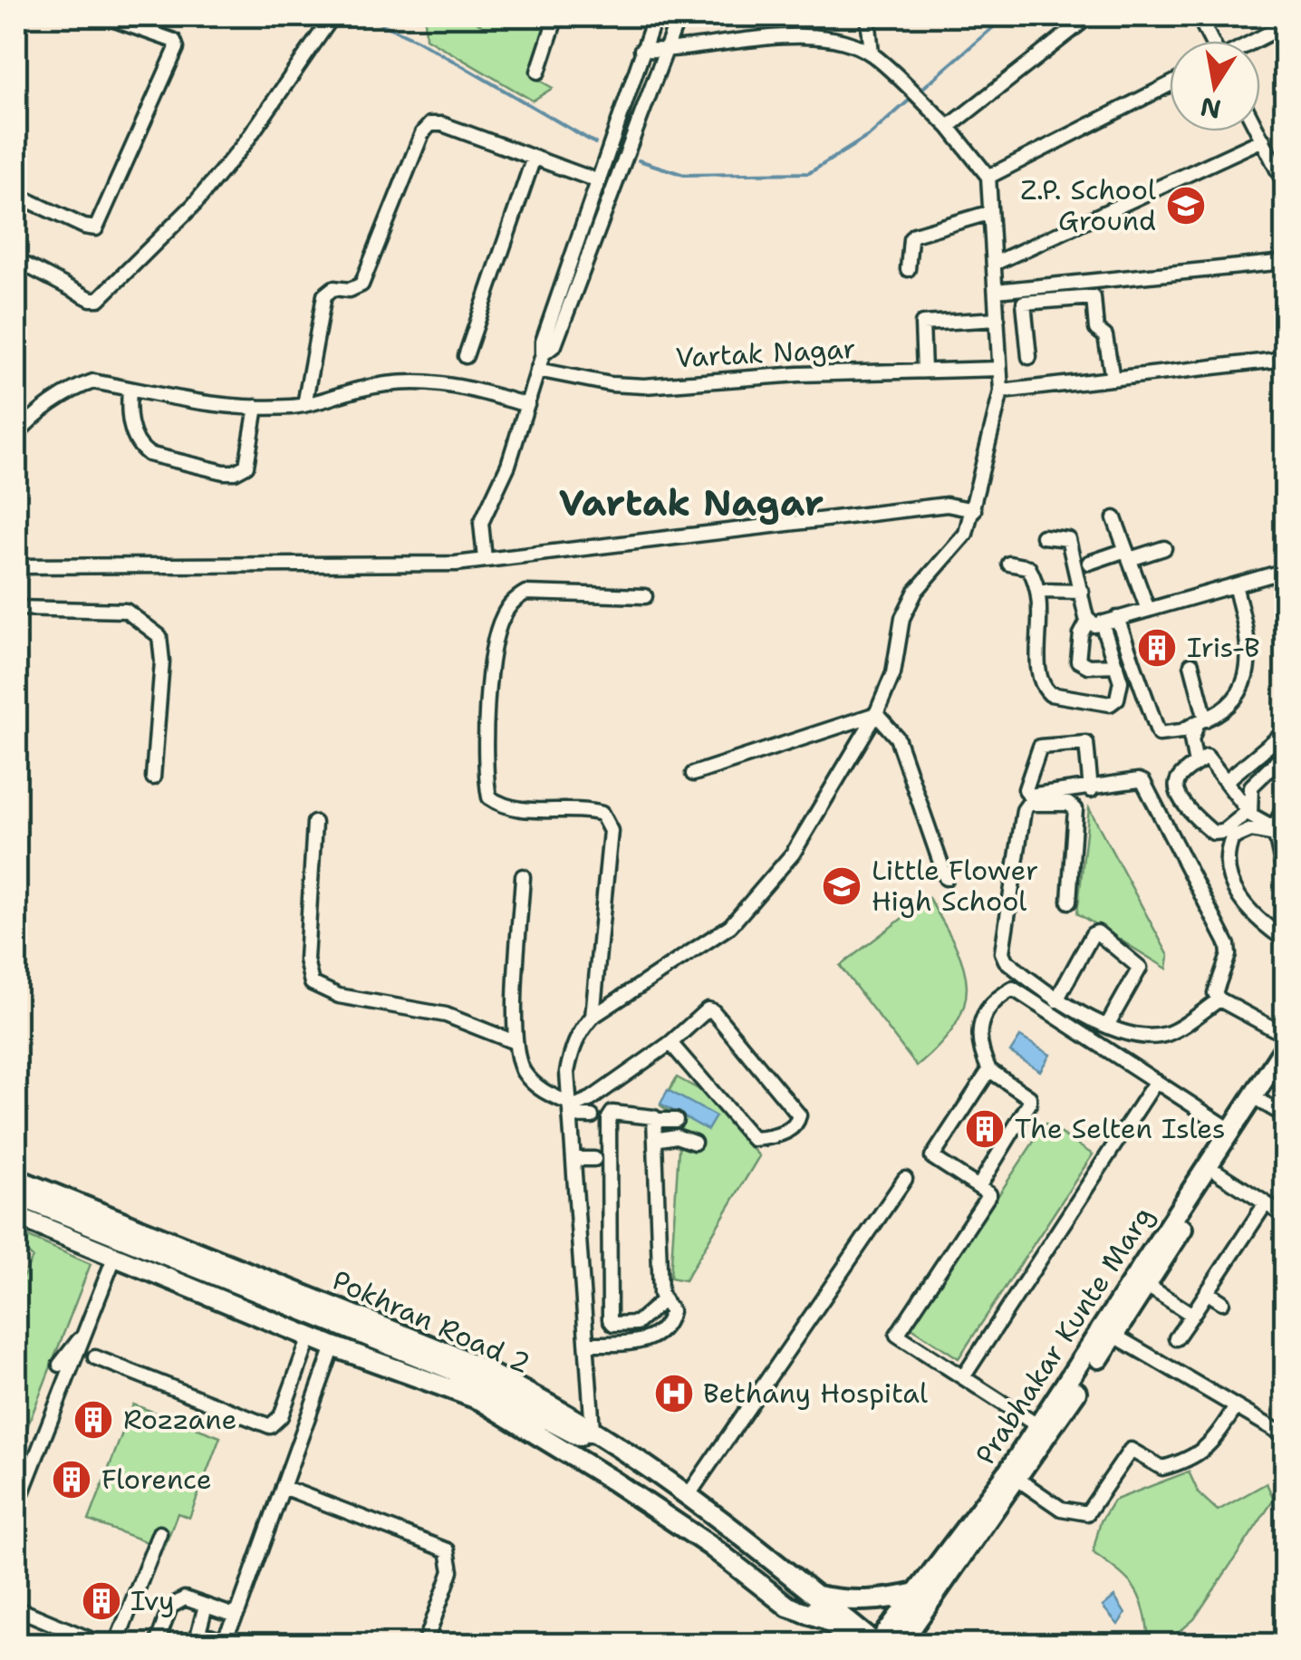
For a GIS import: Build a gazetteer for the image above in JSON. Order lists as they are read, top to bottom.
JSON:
{
  "streets": {
    "street": ["Vartak Nagar", "Pokhran Road 2", "Prabhakar Kunte Marg"]
  },
  "crossings": [
    ["Pokhran Road 2", "Prabhakar Kunte Marg"]
  ],
  "districts": ["Vartak Nagar"],
  "places": {
    "school or university": ["Z.P. School Ground", "Little Flower High School"],
    "building": [
      "Iris-B",
      "The Selten Isles",
      "Rozzane",
      "Florence",
      "Ivy"
    ],
    "hospital": ["Bethany Hospital"]
  },
  "north": "bottom"
}
